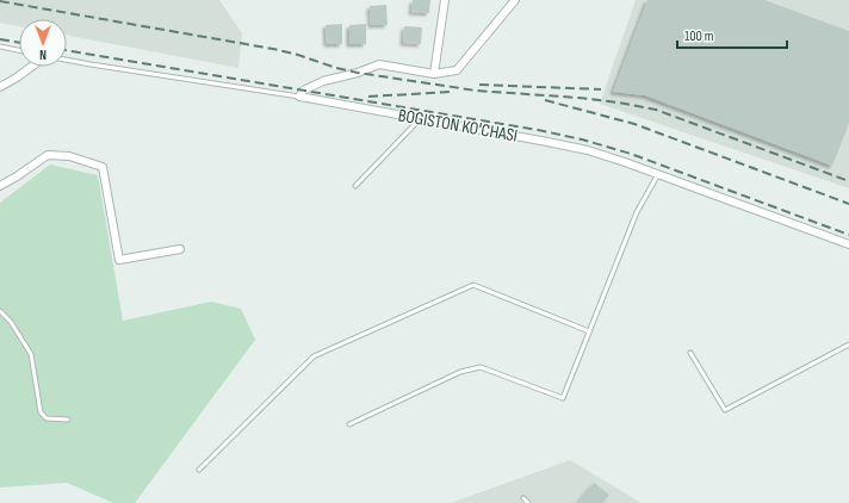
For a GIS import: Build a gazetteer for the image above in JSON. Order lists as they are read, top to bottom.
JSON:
{
  "streets": {
    "street": ["BOGISTON KO'CHASI"]
  },
  "scale_bar": "100 m",
  "north": "bottom"
}
